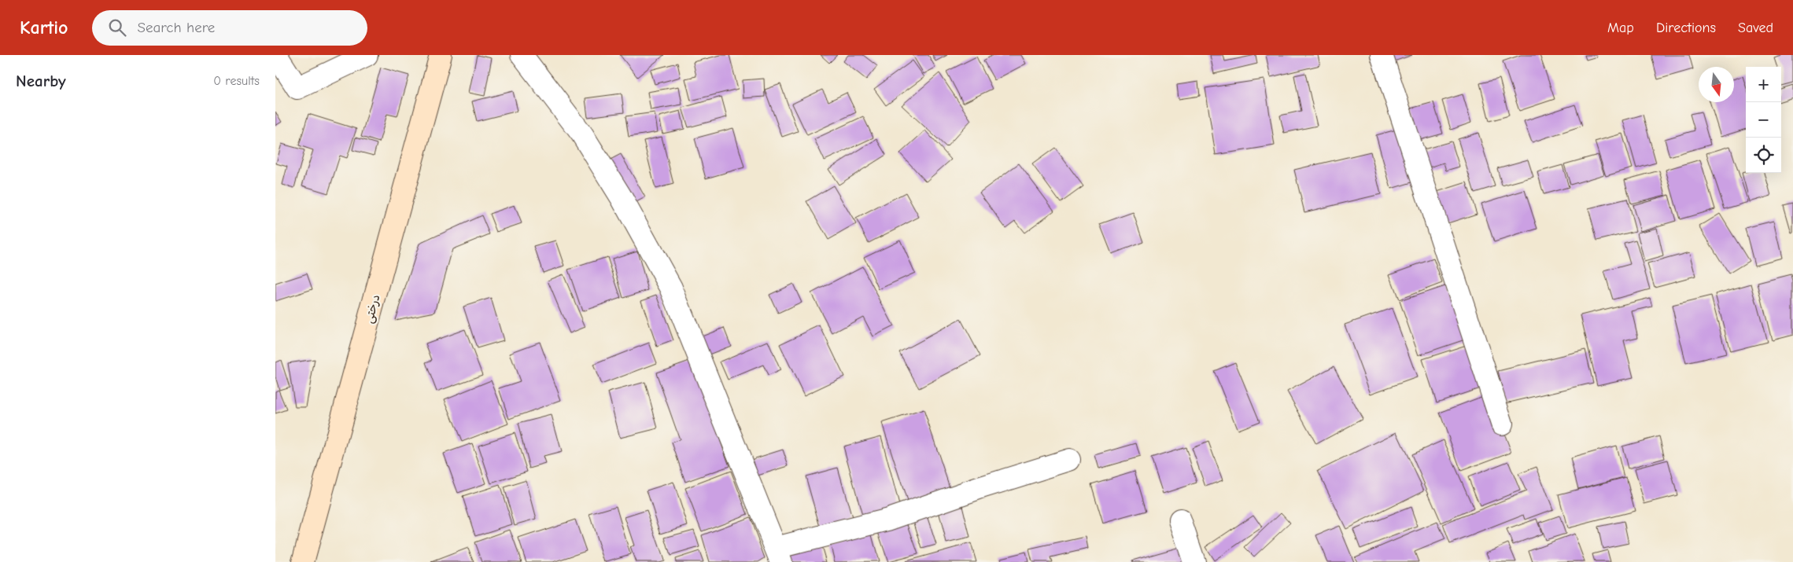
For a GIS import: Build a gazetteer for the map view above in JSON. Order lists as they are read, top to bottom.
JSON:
{
  "streets": {
    "street": ["درختی"]
  },
  "north": "bottom",
  "page": {
    "header": "Kartio",
    "search": "Search here",
    "nav": ["Map", "Directions", "Saved"],
    "heading": ["Nearby", "0 results"],
    "map_buttons": ["+", "−"]
  }
}
